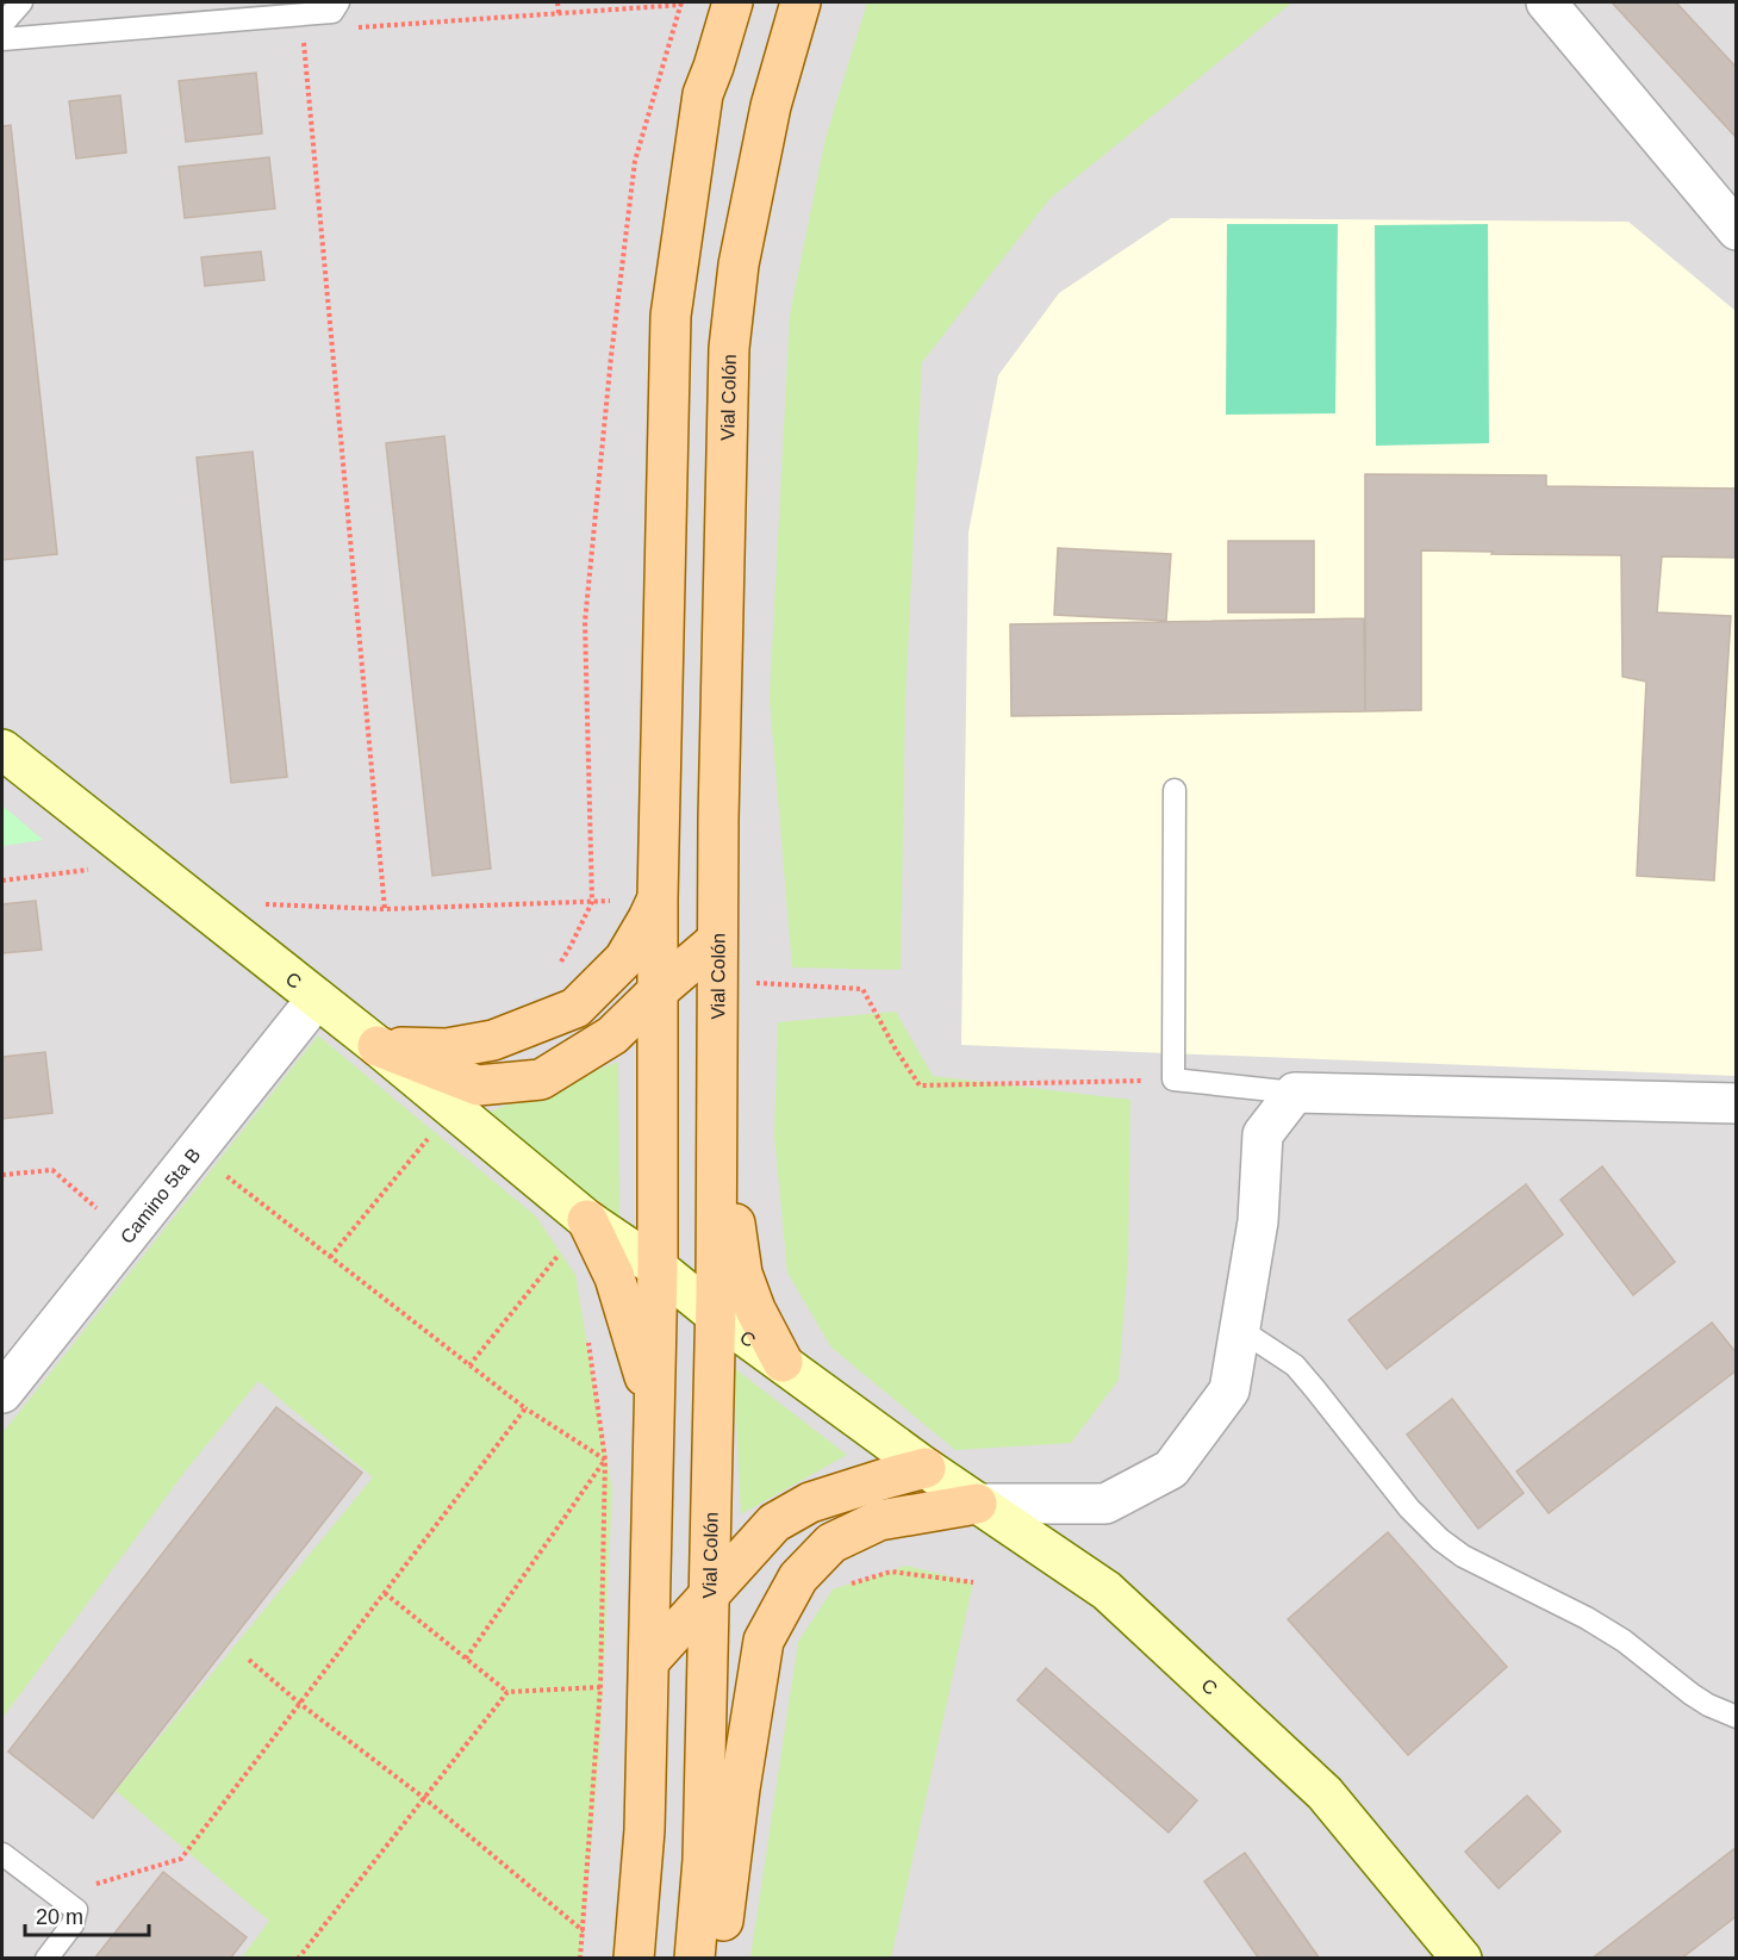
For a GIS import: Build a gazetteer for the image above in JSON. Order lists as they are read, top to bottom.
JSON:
{
  "streets": {
    "main road": ["Vial Colón"],
    "street": ["C", "Camino 5ta B"]
  },
  "crossings": [
    ["Vial Colón", "C"],
    ["C", "Camino 5ta B"]
  ],
  "scale_bar": "20 m"
}
